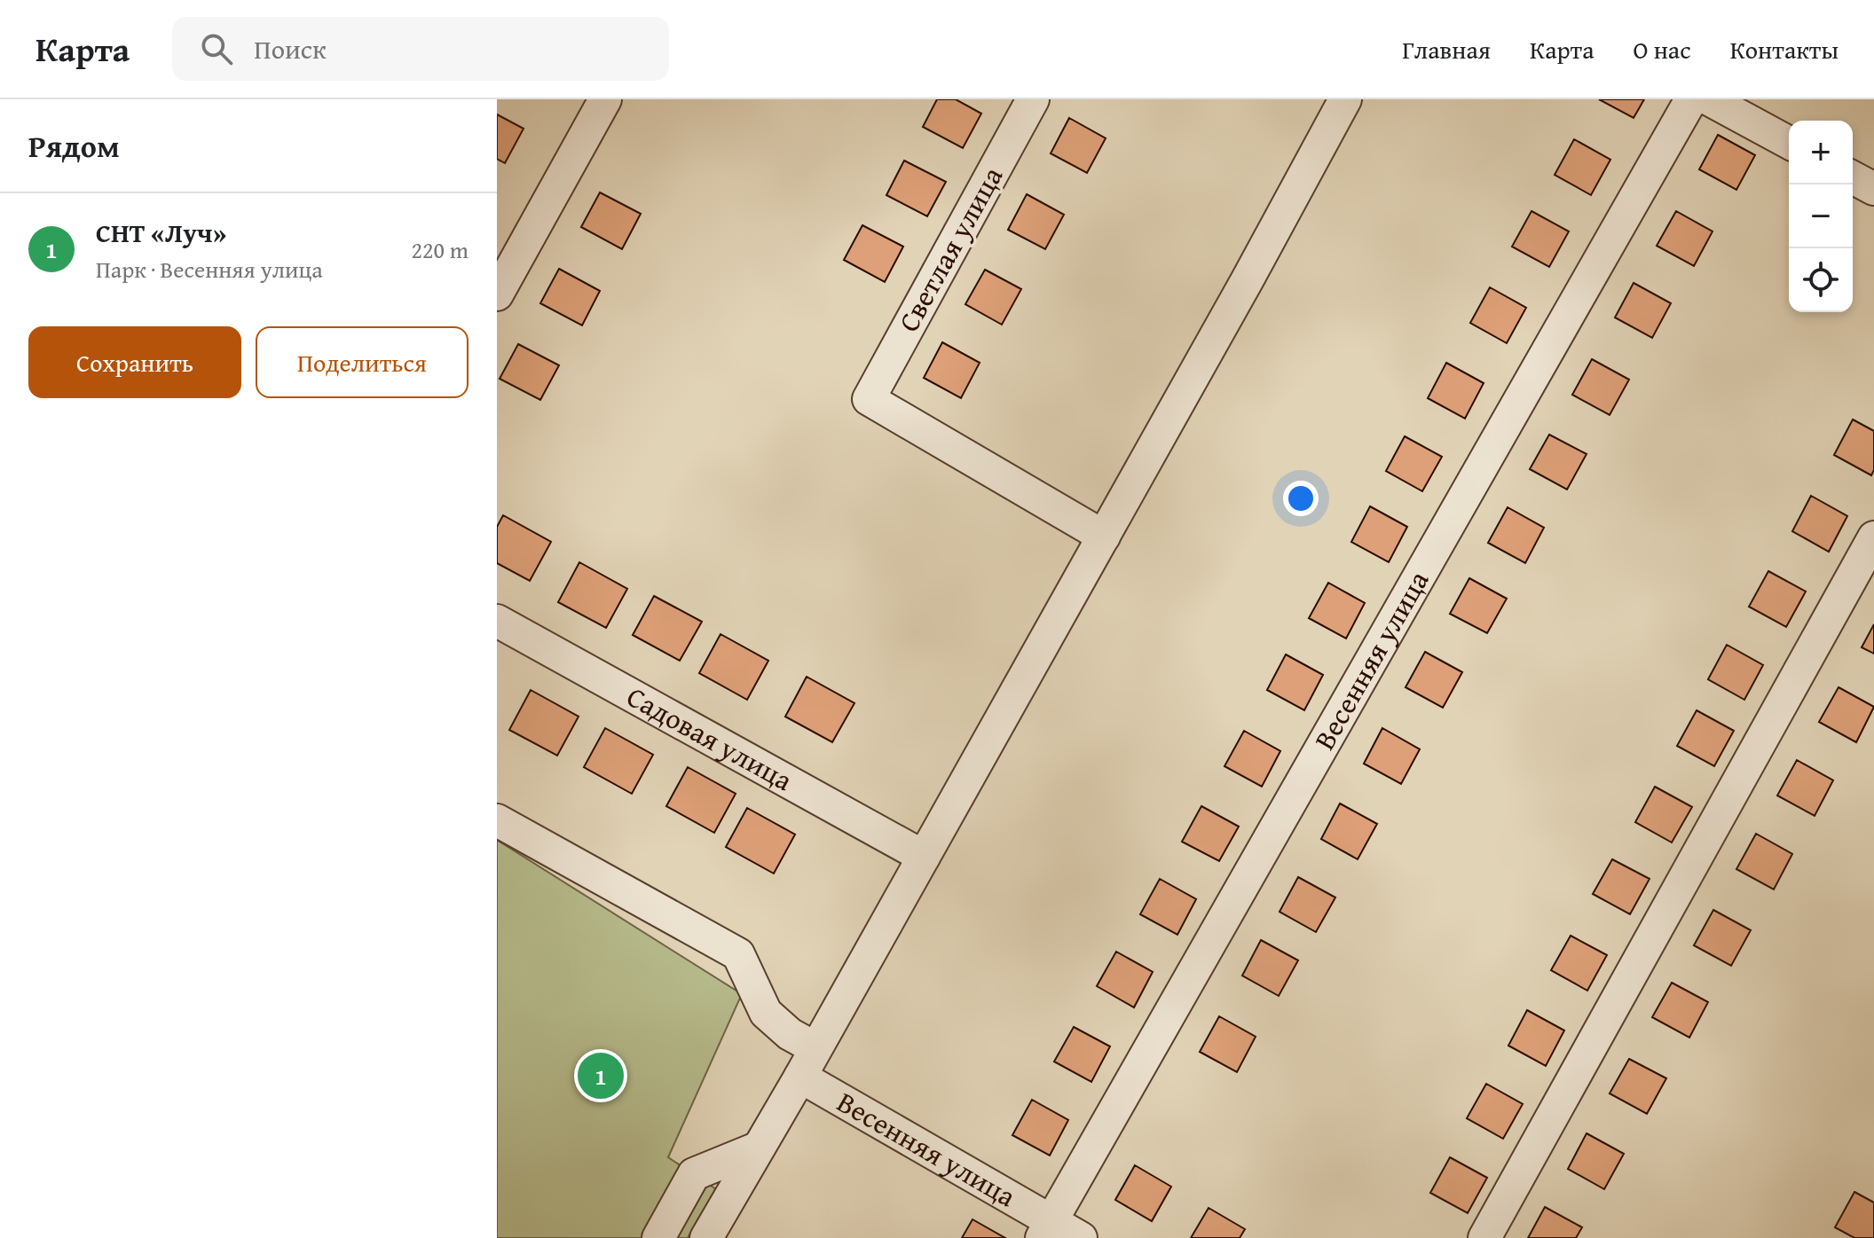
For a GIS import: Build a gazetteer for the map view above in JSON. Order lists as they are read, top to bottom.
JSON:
{
  "streets": {
    "street": ["Светлая улица", "Весенняя улица", "Садовая улица"]
  },
  "page": {
    "header": "Карта",
    "search": "Поиск",
    "nav": [
      "Главная",
      "Карта",
      "О нас",
      "Контакты"
    ],
    "heading": "Рядом",
    "map_buttons": ["+", "−"],
    "list": [
      {
        "mark": "1",
        "name": "СНТ «Луч»",
        "note": "Парк · Весенняя улица",
        "value": "220 m"
      }
    ],
    "buttons": ["Сохранить", "Поделиться"],
    "pins": "1"
  }
}
